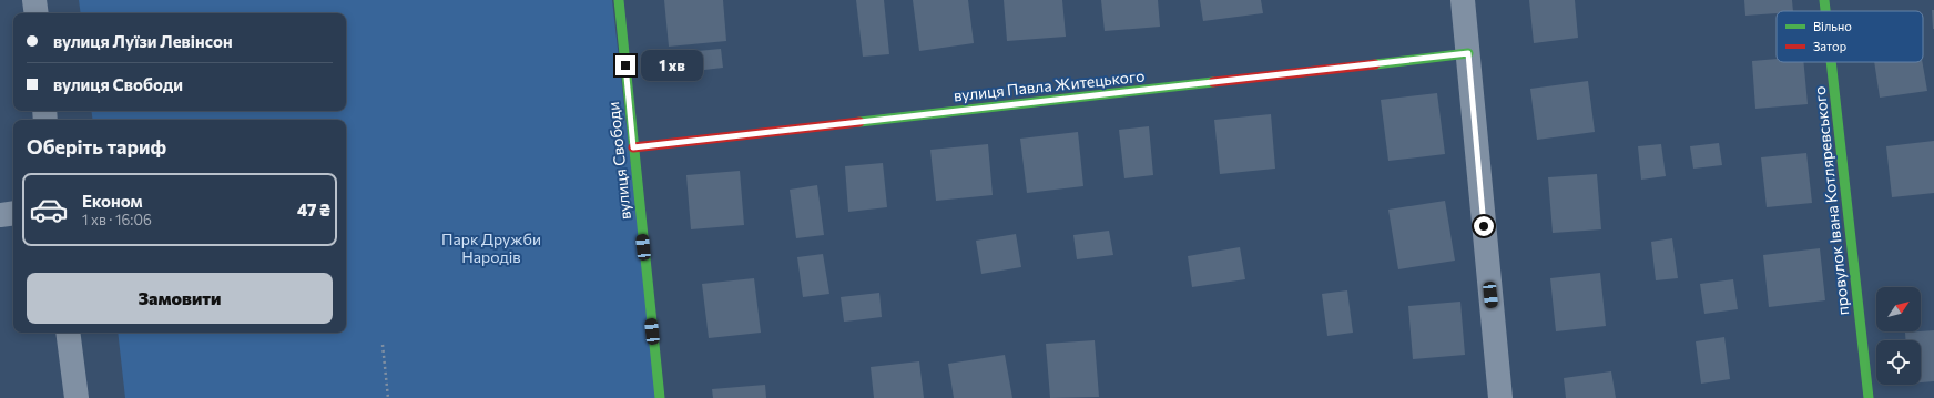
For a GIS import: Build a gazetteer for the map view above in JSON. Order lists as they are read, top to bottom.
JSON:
{
  "streets": {
    "street": ["вулиця Павла Житецького", "вулиця Свободи", "провулок Івана Котляревського"]
  },
  "crossings": [
    ["вулиця Павла Житецького", "вулиця Свободи"]
  ],
  "parks": ["Парк Дружби Народів"],
  "legend": ["Вільно", "Затор"],
  "north": "top right",
  "page": {
    "banner": ["вулиця Луїзи Левінсон", "вулиця Свободи"],
    "bubble": "1 хв",
    "heading": "Оберіть тариф",
    "list": [
      {
        "name": "Економ",
        "note": "1 хв · 16:06",
        "value": "47 ₴"
      }
    ],
    "buttons": "Замовити"
  }
}
